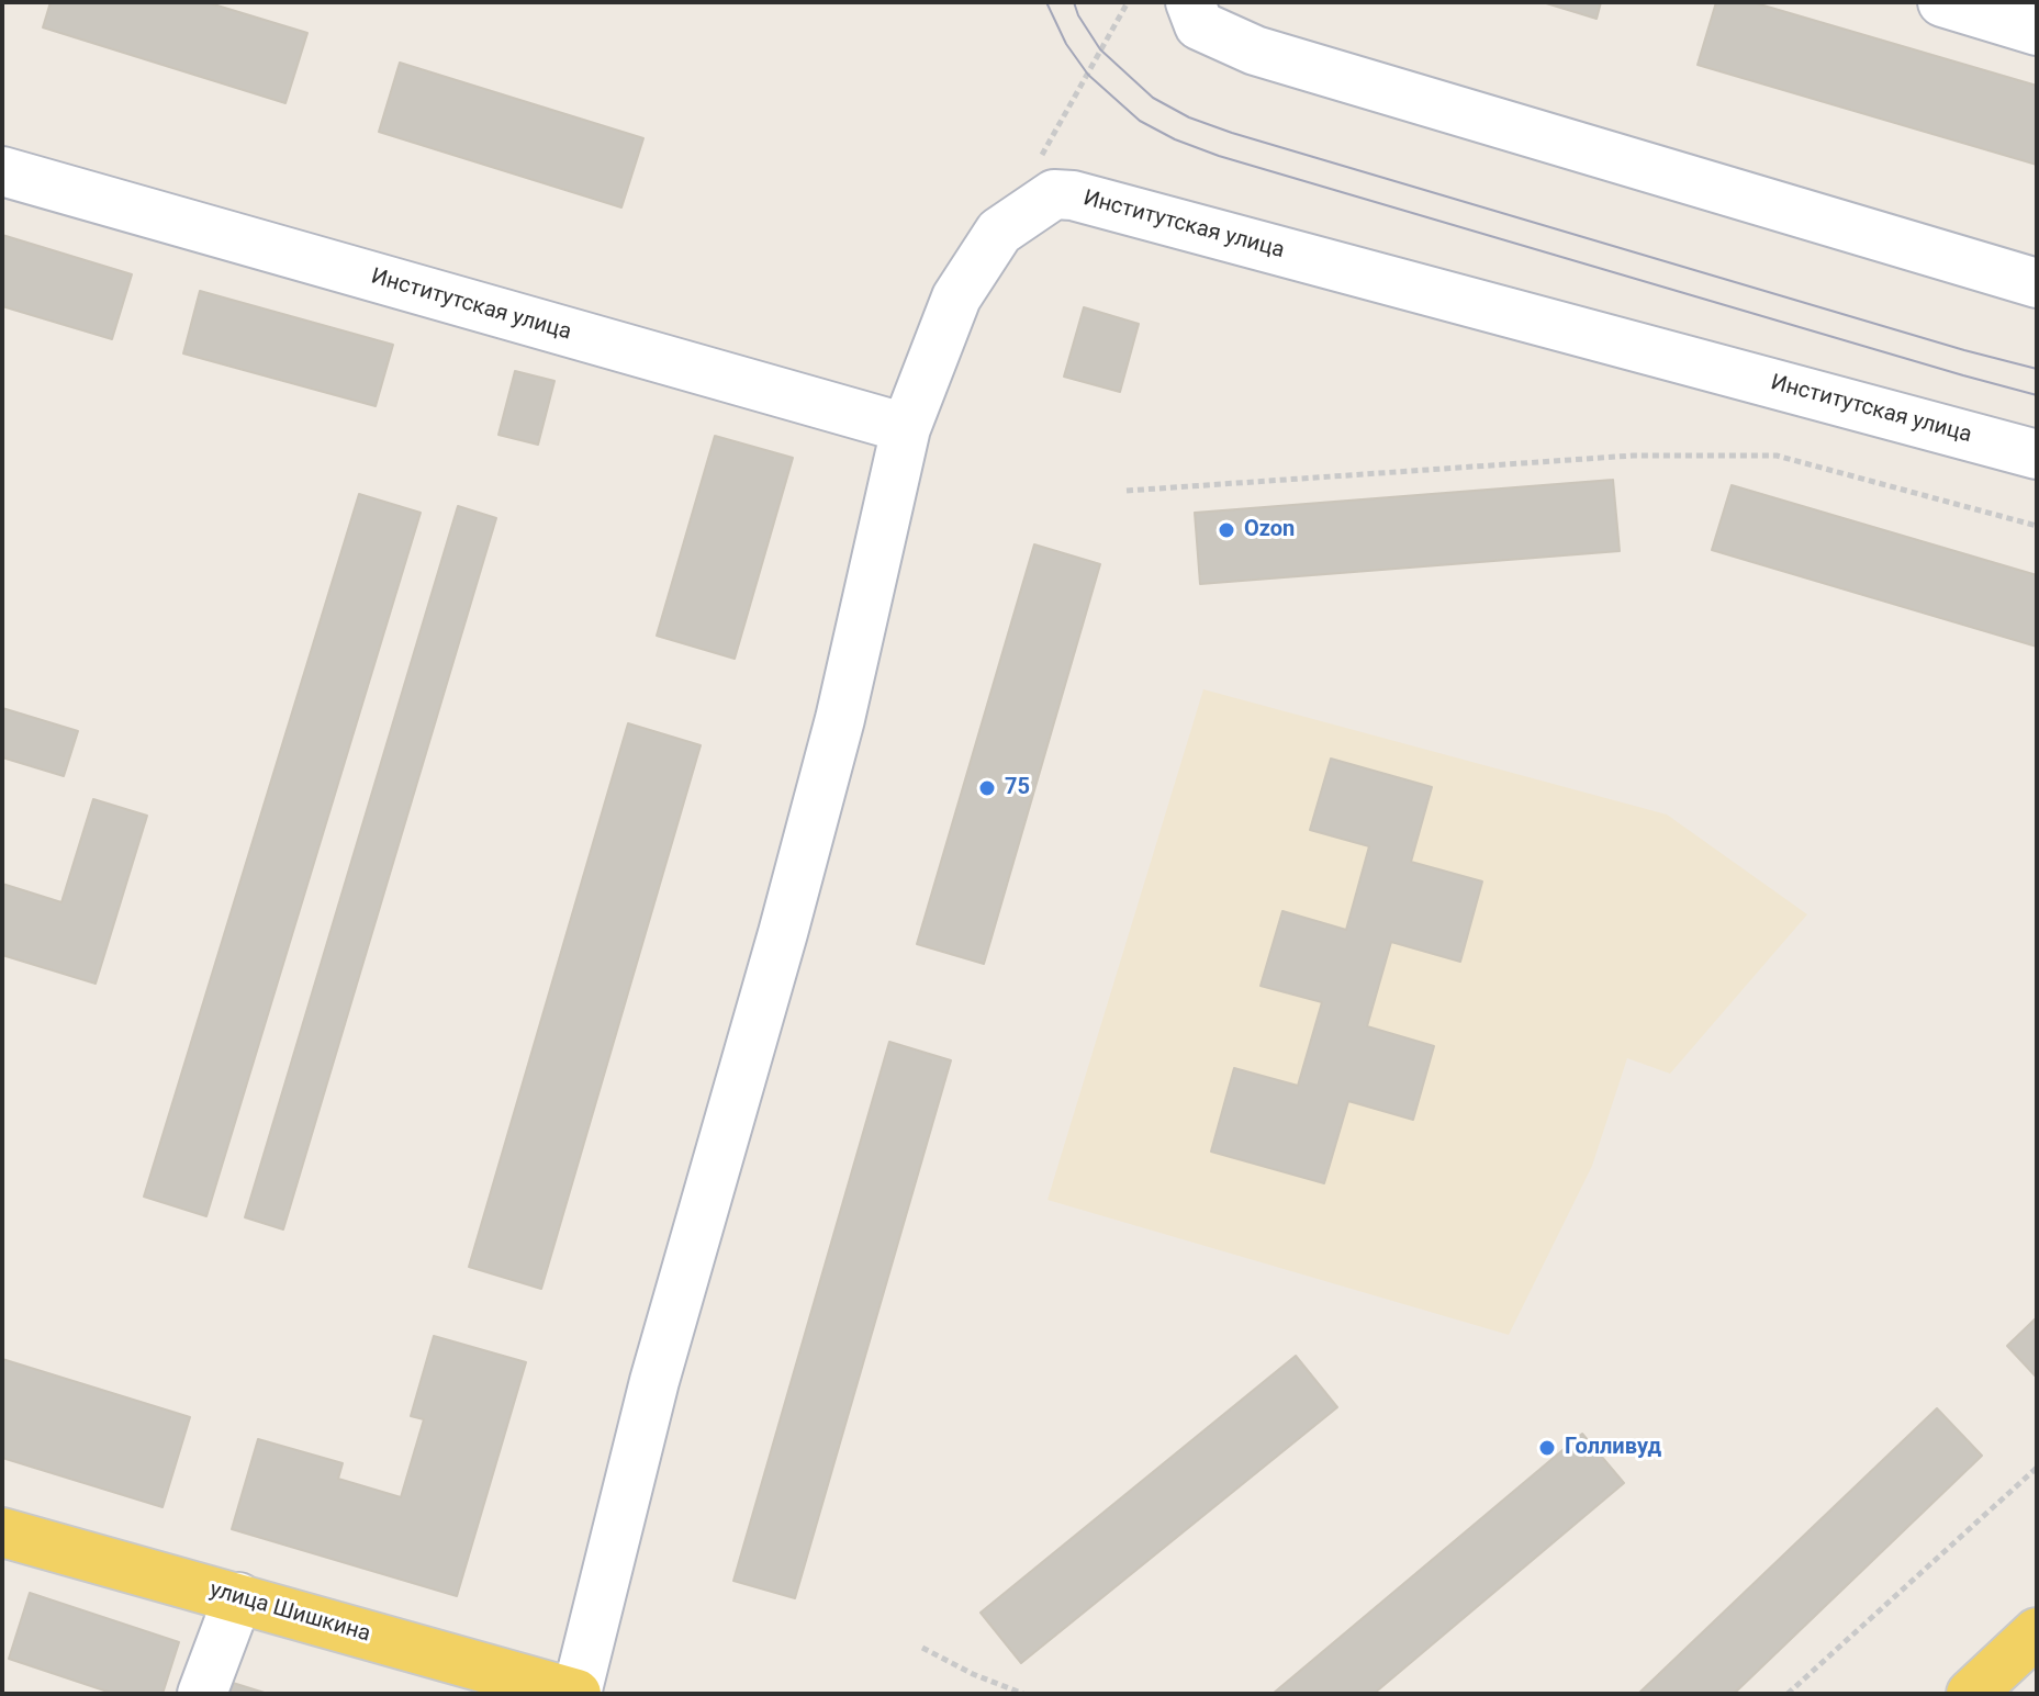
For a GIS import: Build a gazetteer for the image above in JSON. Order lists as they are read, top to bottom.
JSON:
{
  "streets": {
    "main road": ["улица Шишкина"],
    "street": ["Институтская улица"]
  },
  "places": ["Ozon", "75", "Голливуд"]
}
